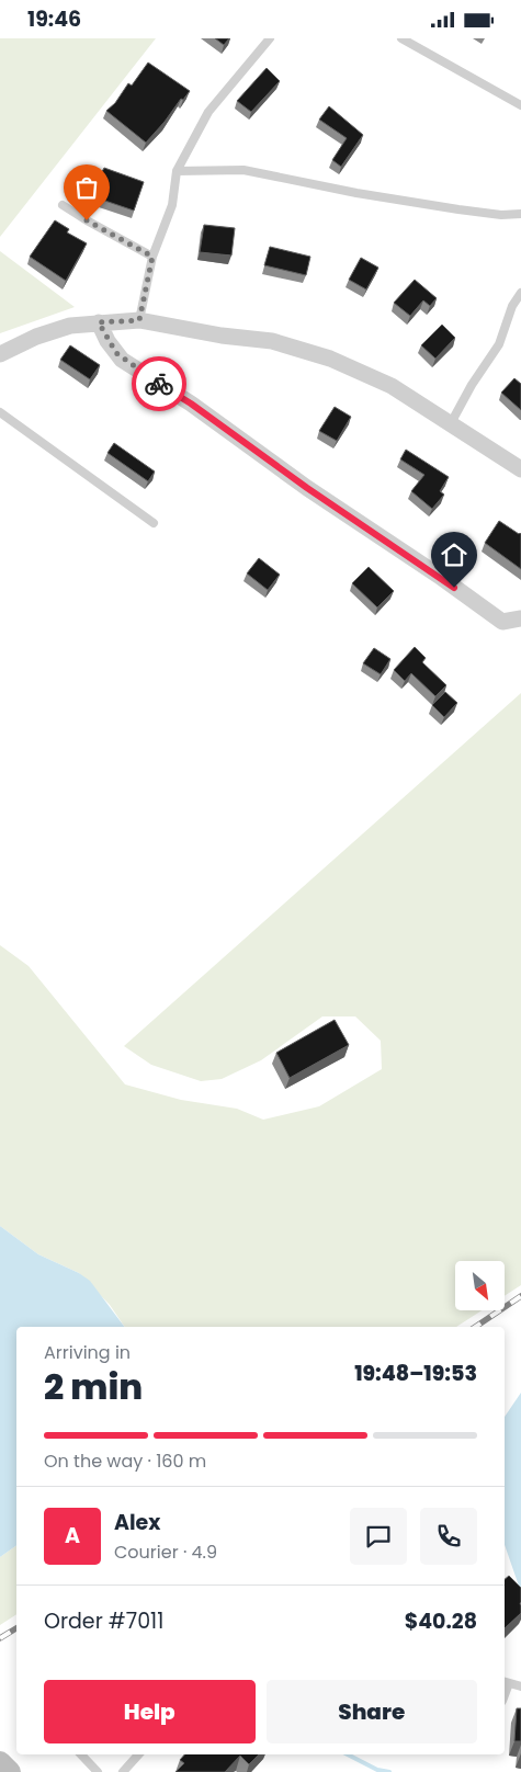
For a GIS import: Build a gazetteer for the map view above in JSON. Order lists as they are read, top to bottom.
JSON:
{
  "north": "bottom right",
  "page": {
    "status": "19:46",
    "heading": ["2 min", "Arriving in", "19:48–19:53"],
    "panel": [
      "Alex",
      "Courier · 4.9",
      "Order #7011",
      "$40.28"
    ],
    "bar": "On the way · 160 m",
    "round": "A",
    "buttons": ["Help", "Share"]
  }
}
